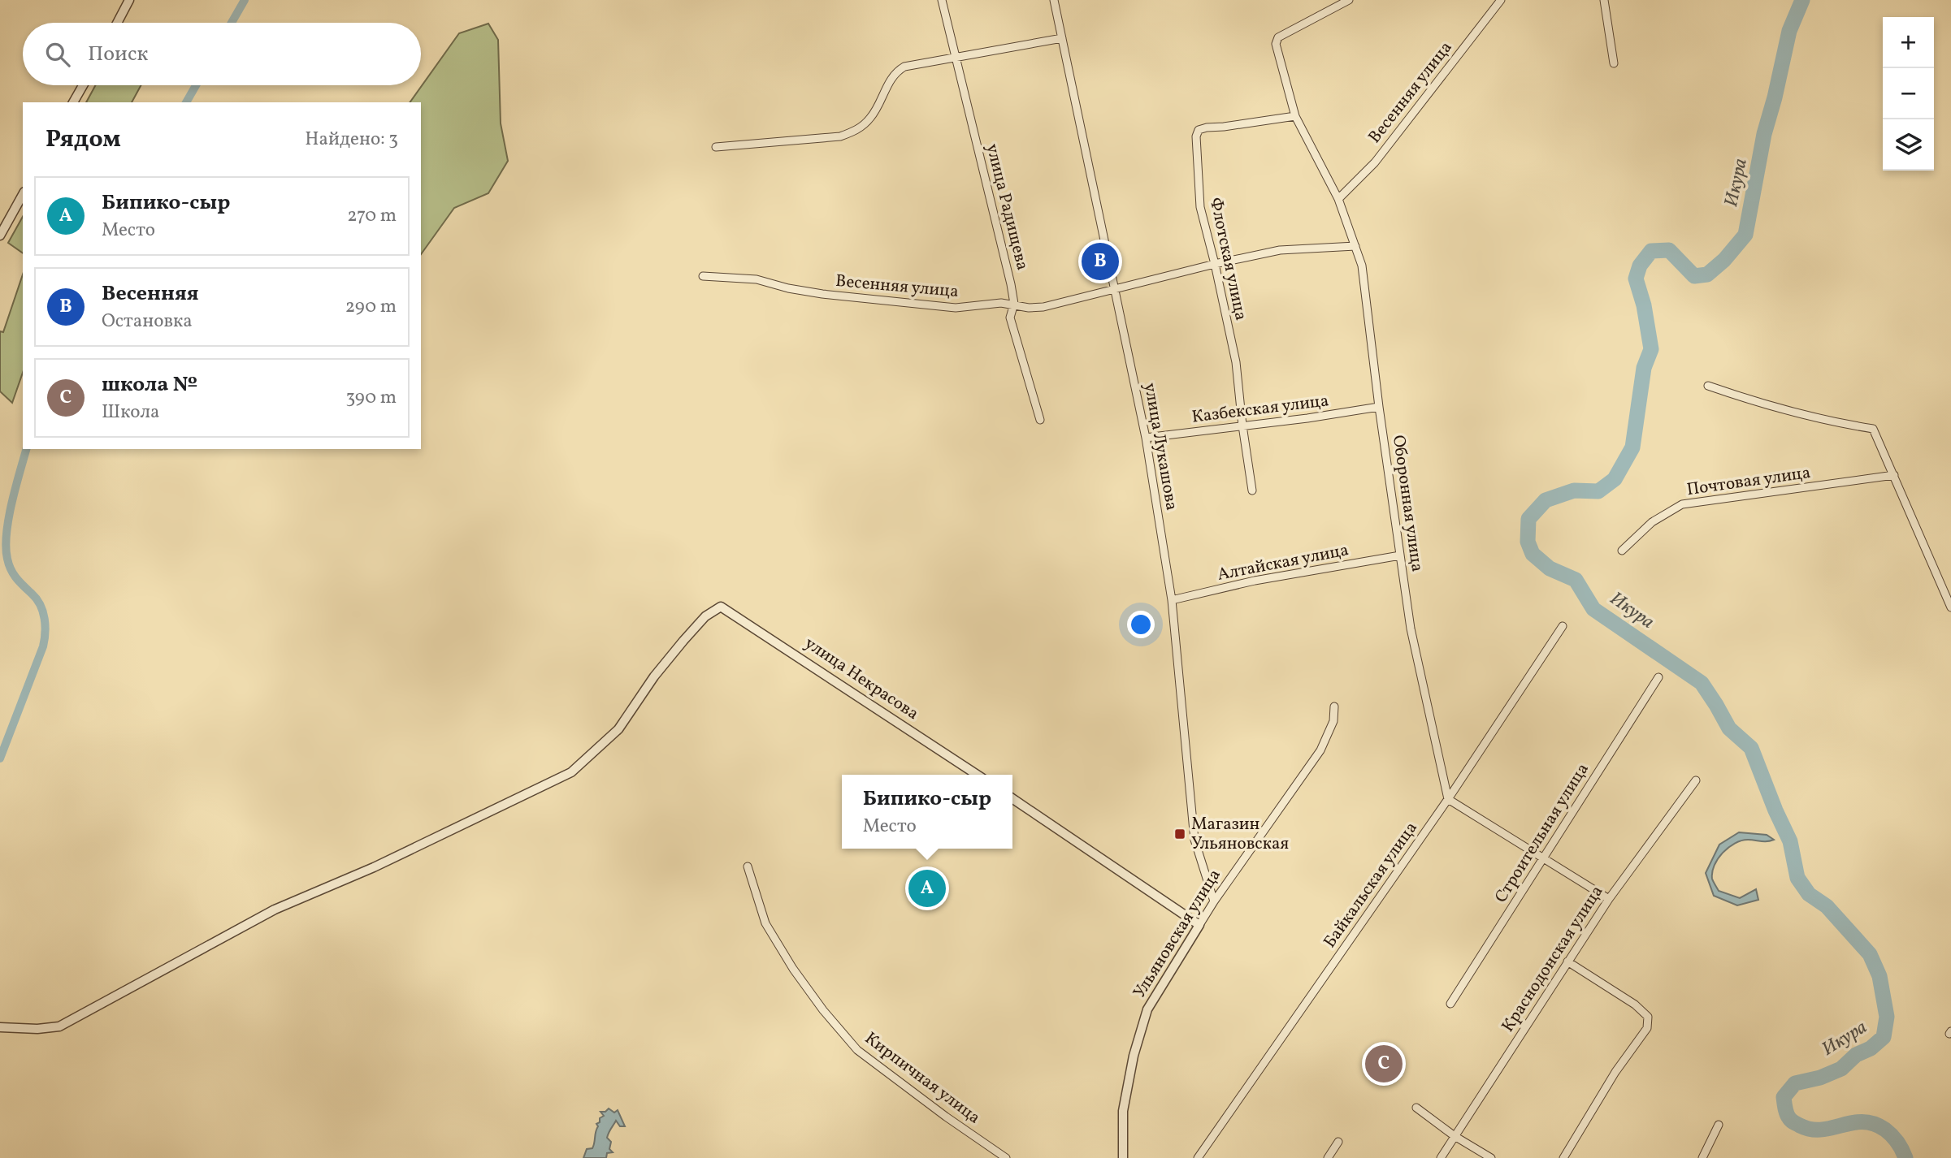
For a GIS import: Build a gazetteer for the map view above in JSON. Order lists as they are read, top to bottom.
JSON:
{
  "streets": {
    "street": [
      "Весенняя улица",
      "улица Радищева",
      "Флотская улица",
      "Казбекская улица",
      "улица Лукашова",
      "Почтовая улица",
      "Оборонная улица",
      "Алтайская улица",
      "улица Некрасова",
      "Строительная улица",
      "Байкальская улица",
      "Ульяновская улица",
      "Краснодонская улица",
      "Кирпичная улица"
    ]
  },
  "crossings": [
    ["Весенняя улица", "улица Радищева"],
    ["Весенняя улица", "Флотская улица"],
    ["Весенняя улица", "улица Лукашова"],
    ["Весенняя улица", "Оборонная улица"],
    ["Флотская улица", "Казбекская улица"],
    ["Флотская улица", "Оборонная улица"],
    ["Казбекская улица", "улица Лукашова"],
    ["Казбекская улица", "Оборонная улица"],
    ["улица Лукашова", "Алтайская улица"],
    ["улица Лукашова", "Ульяновская улица"],
    ["Оборонная улица", "Алтайская улица"],
    ["Оборонная улица", "Байкальская улица"]
  ],
  "water": ["Икура"],
  "places": {
    "transit": ["Магазин Ульяновская"]
  },
  "page": {
    "map_buttons": ["+", "−"],
    "search": "Поиск",
    "heading": ["Рядом", "Найдено: 3"],
    "list": [
      {
        "mark": "A",
        "name": "Бипико-сыр",
        "note": "Место",
        "value": "270 m"
      },
      {
        "mark": "B",
        "name": "Весенняя",
        "note": "Остановка",
        "value": "290 m"
      },
      {
        "mark": "C",
        "name": "школа №",
        "note": "Школа",
        "value": "390 m"
      }
    ],
    "pins": ["B", "A", "C"],
    "popup": ["Бипико-сыр", "Место"]
  }
}
